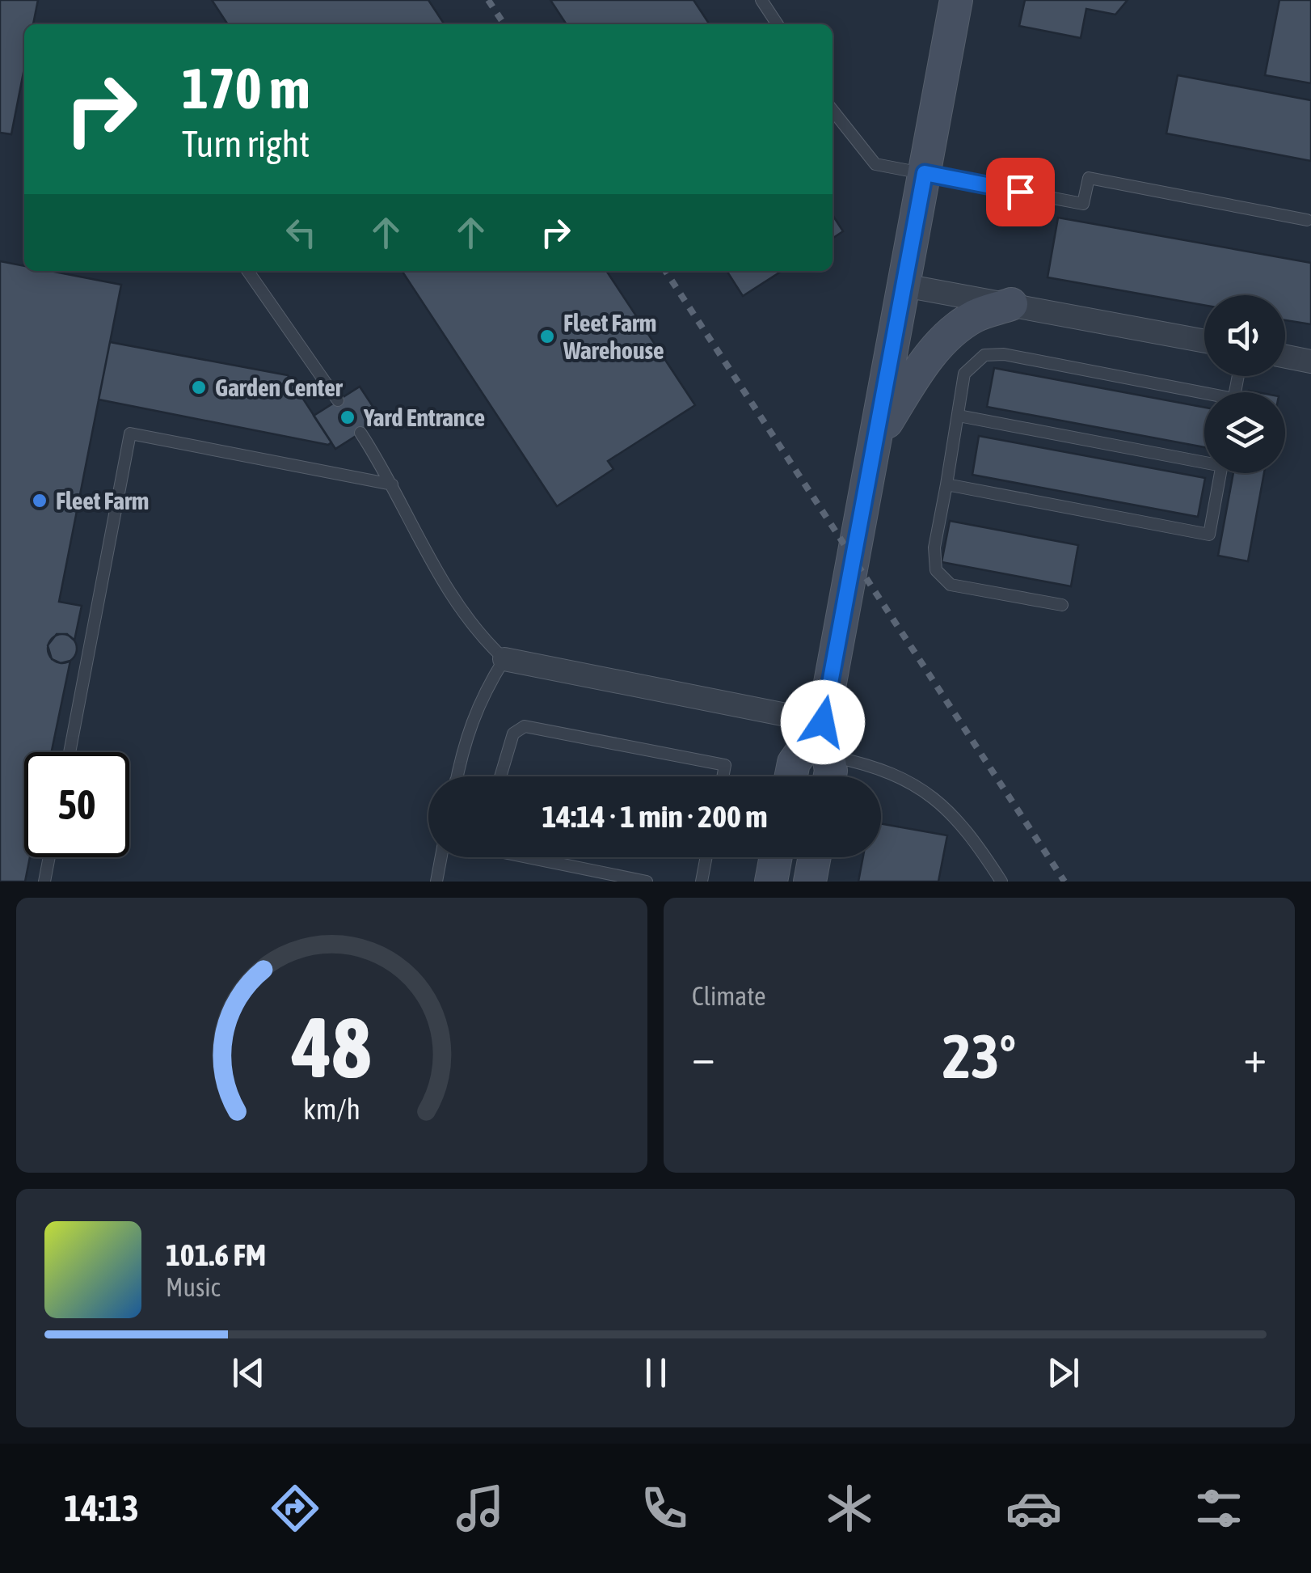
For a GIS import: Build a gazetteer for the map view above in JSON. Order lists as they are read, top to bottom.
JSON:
{
  "places": [
    "Fleet Farm Warehouse",
    "Garden Center",
    "Yard Entrance",
    "Fleet Farm"
  ],
  "page": {
    "turn": ["170 m", "Turn right"],
    "limit": "50",
    "trip": "14:14 · 1 min · 200 m",
    "tile": "Climate",
    "heat": ["−", "23°", "+"],
    "song": ["101.6 FM", "Music"],
    "tabs": "14:13",
    "gauge": ["48", "km/h"]
  }
}
